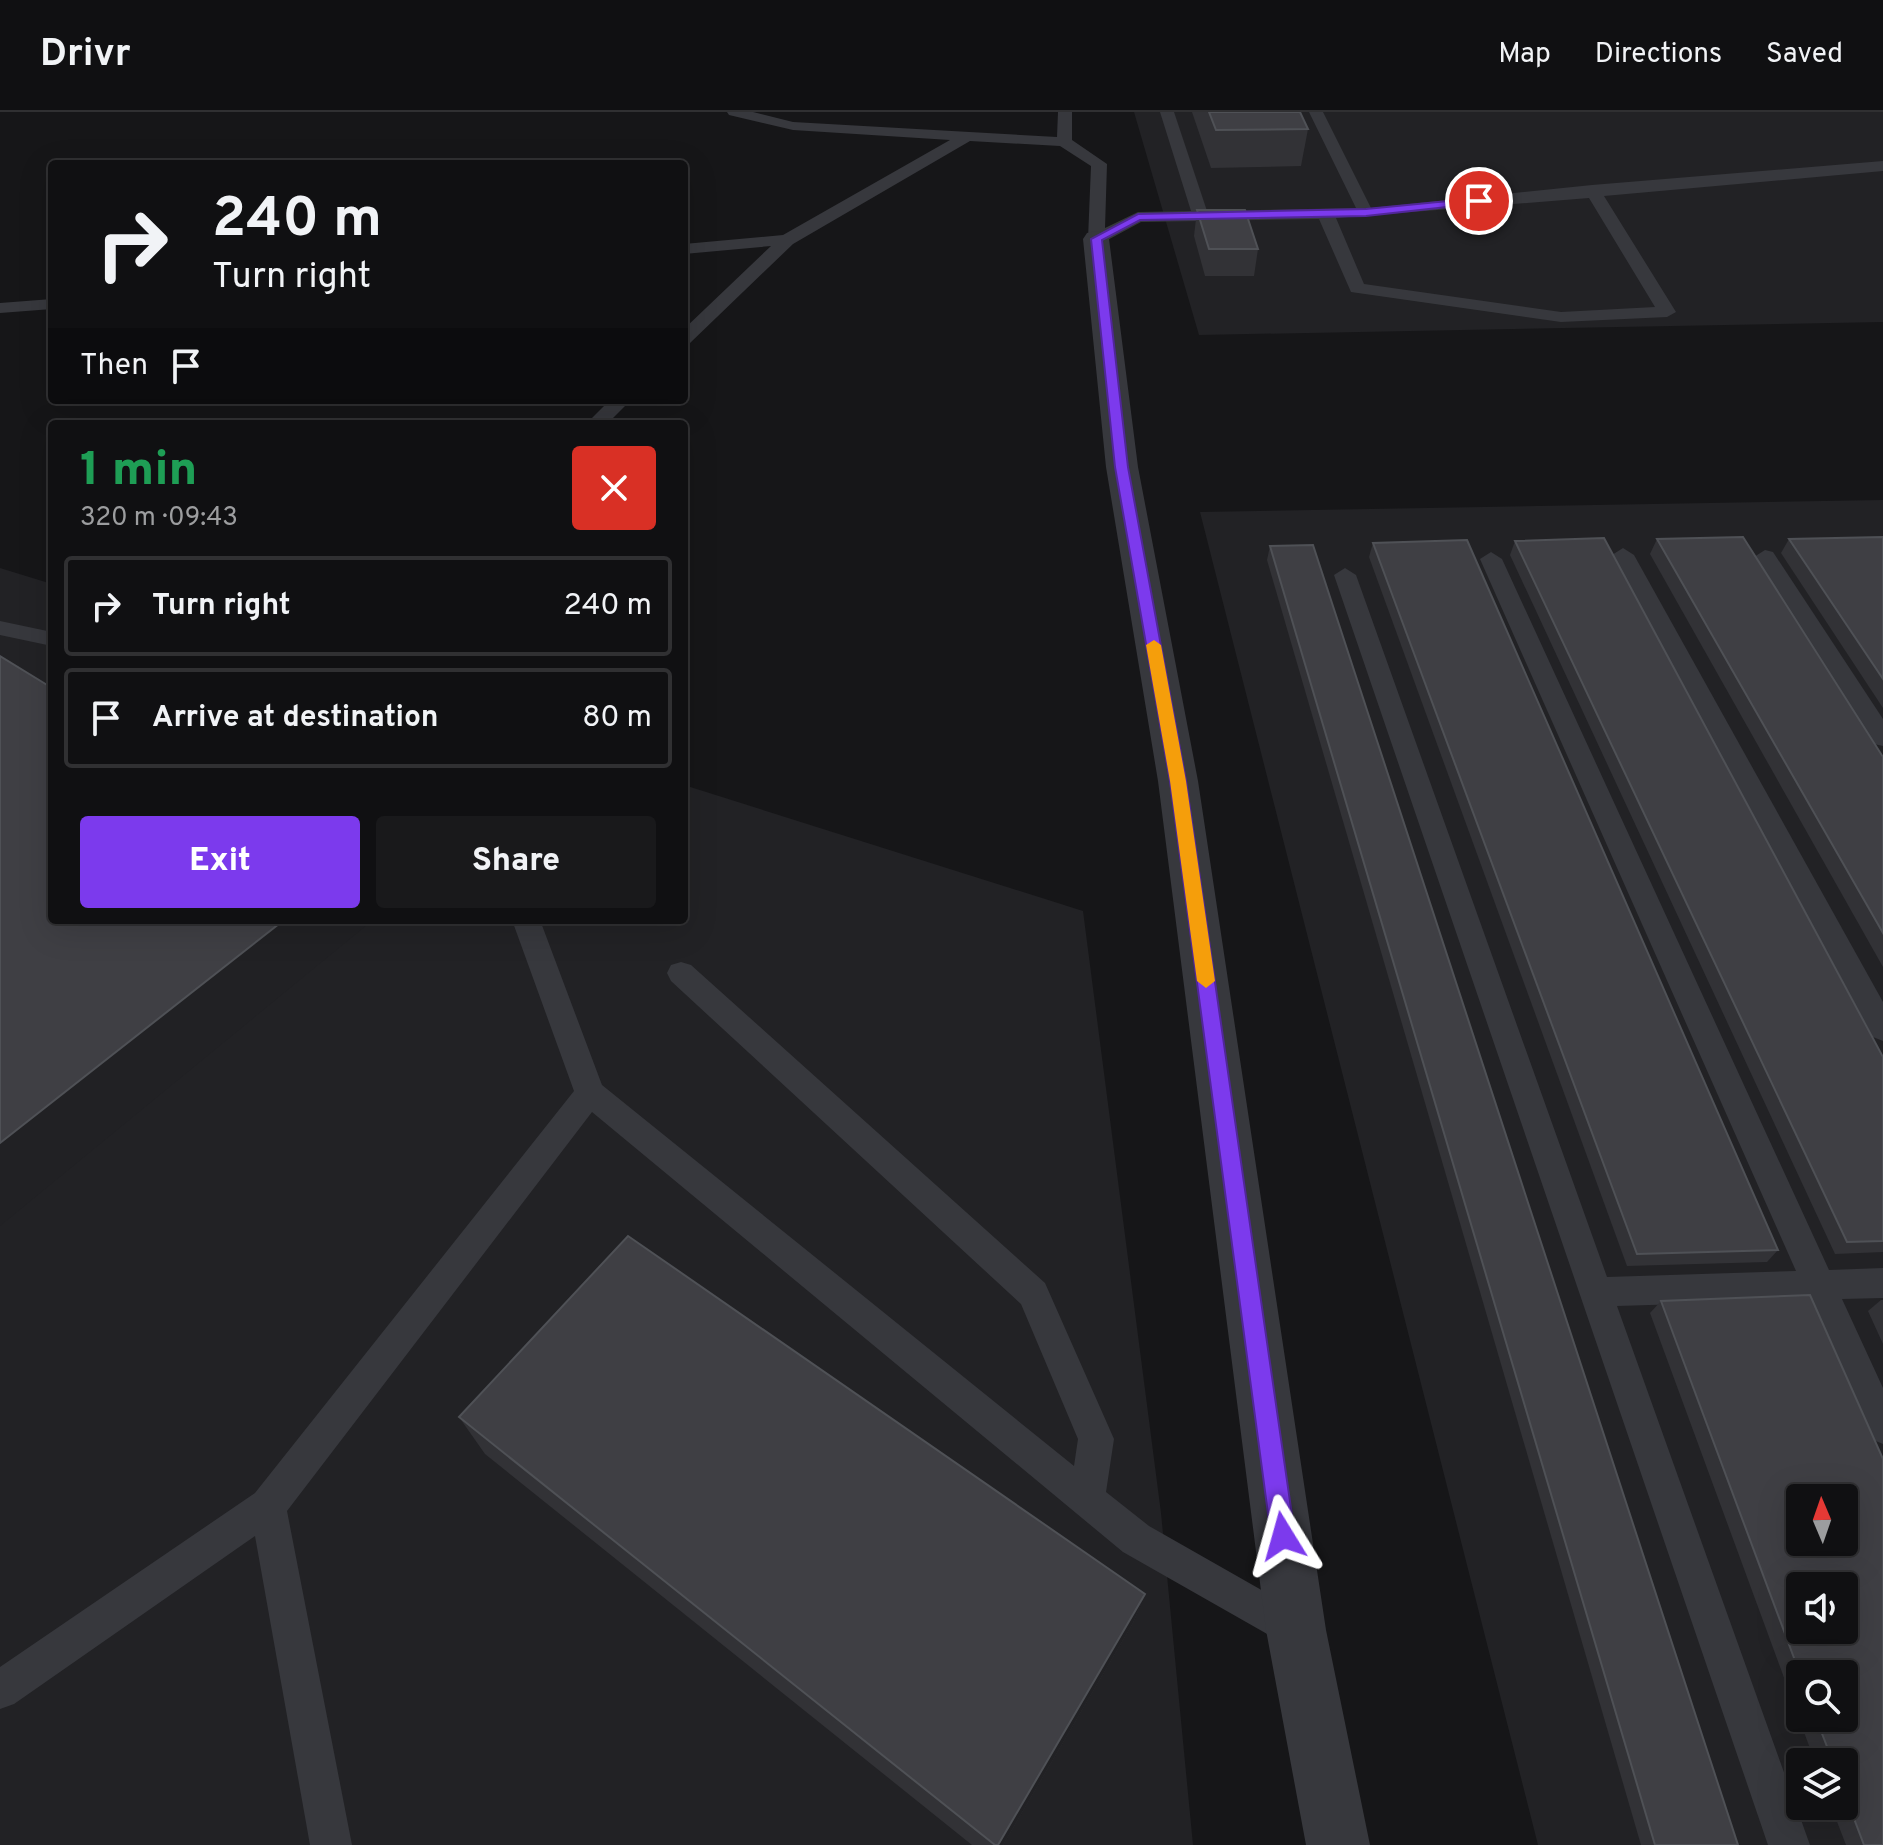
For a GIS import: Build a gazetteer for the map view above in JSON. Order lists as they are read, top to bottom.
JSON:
{
  "north": "top",
  "page": {
    "header": "Drivr",
    "nav": ["Map", "Directions", "Saved"],
    "turn": ["240 m", "Turn right"],
    "then": "Then",
    "heading": ["1 min", "320 m · 09:43"],
    "list": [
      {
        "name": "Turn right",
        "value": "240 m"
      },
      {
        "name": "Arrive at destination",
        "value": "80 m"
      }
    ],
    "buttons": ["Exit", "Share"]
  }
}
